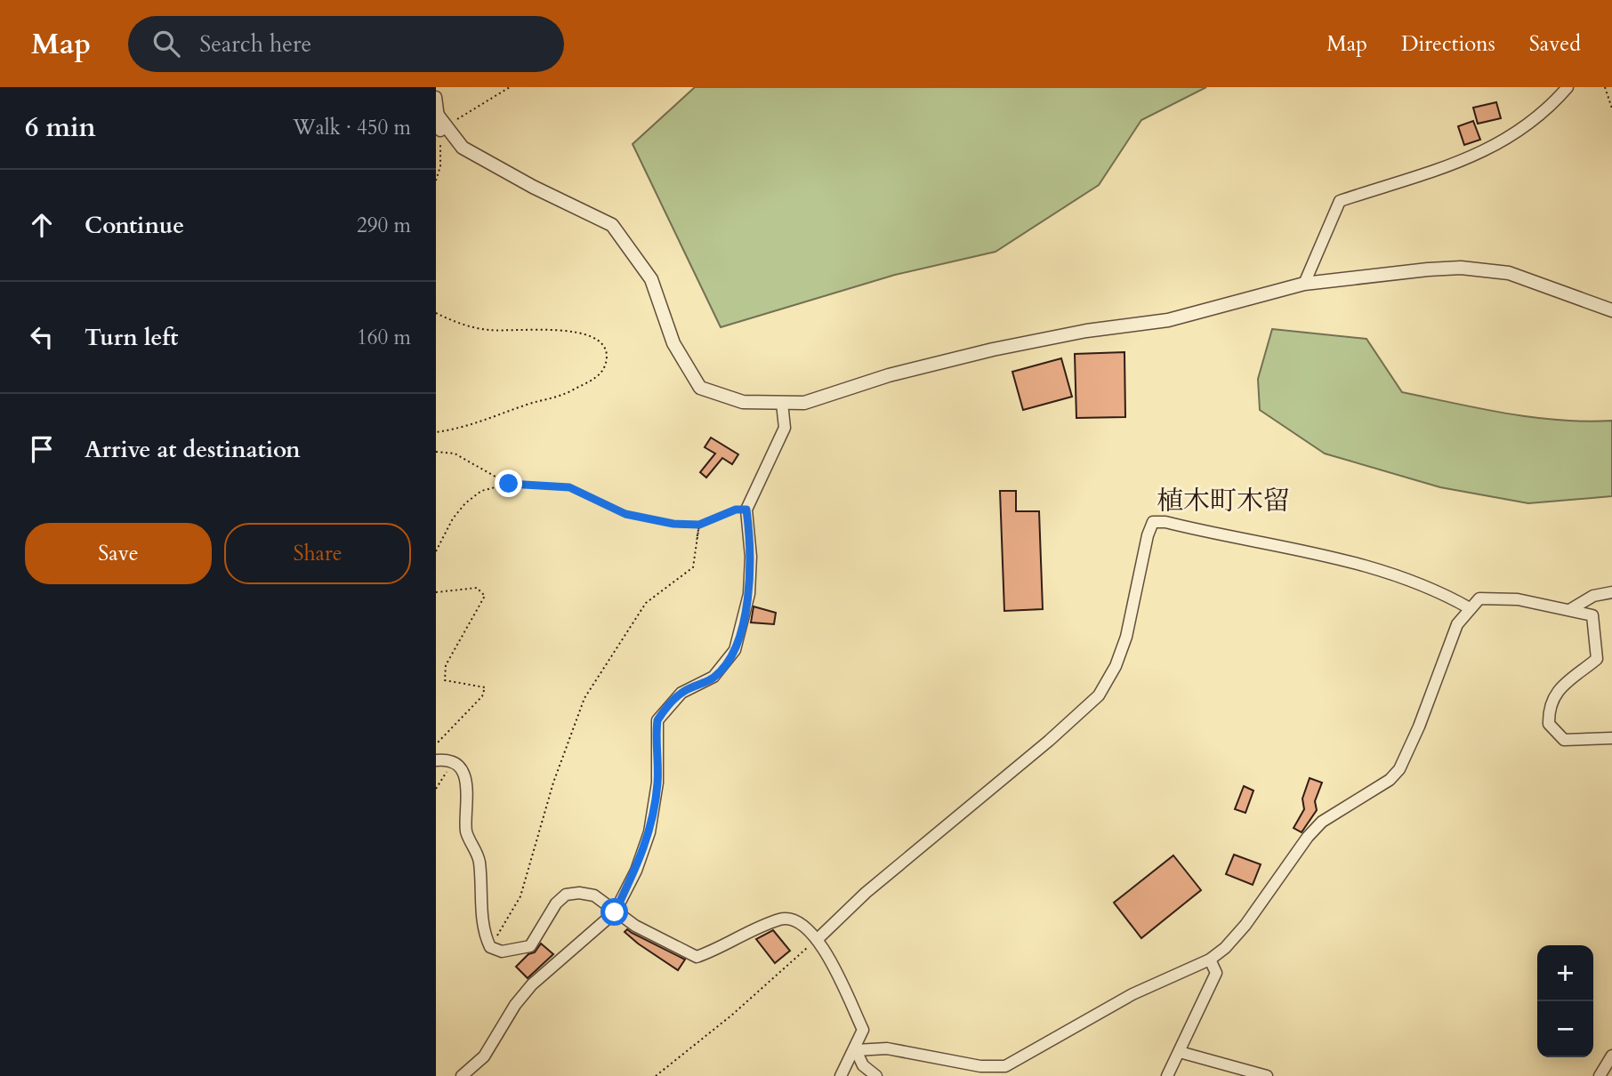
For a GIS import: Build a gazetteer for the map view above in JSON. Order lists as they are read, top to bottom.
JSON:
{
  "districts": ["植木町木留"],
  "page": {
    "header": "Map",
    "search": "Search here",
    "nav": ["Map", "Directions", "Saved"],
    "heading": ["6 min", "Walk · 450 m"],
    "list": [
      ["Continue", "290 m"],
      ["Turn left", "160 m"],
      "Arrive at destination"
    ],
    "buttons": ["Save", "Share"],
    "map_buttons": ["+", "−"]
  }
}
